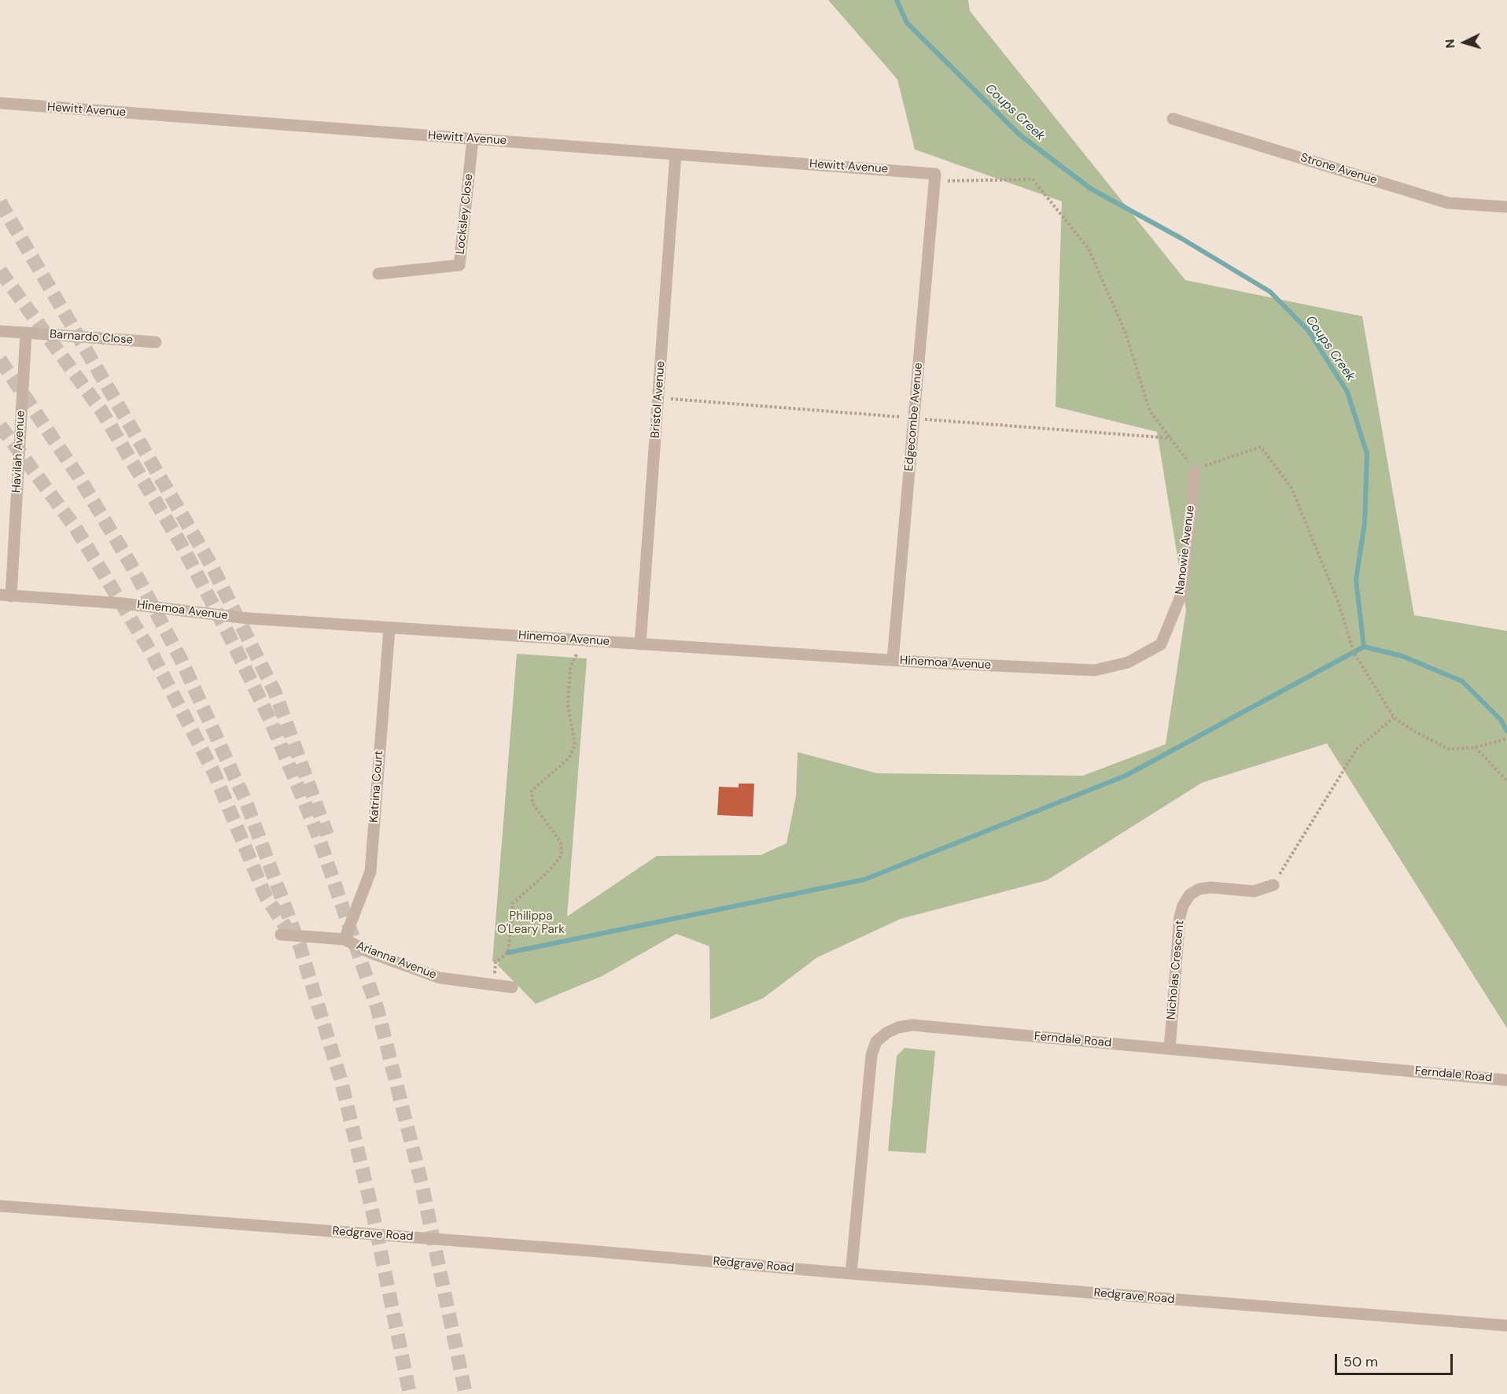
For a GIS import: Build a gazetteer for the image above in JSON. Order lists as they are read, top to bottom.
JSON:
{
  "streets": {
    "street": [
      "Hewitt Avenue",
      "Strone Avenue",
      "Locksley Close",
      "Barnardo Close",
      "Bristol Avenue",
      "Edgecombe Avenue",
      "Havilah Avenue",
      "Nanowie Avenue",
      "Hinemoa Avenue",
      "Katrina Court",
      "Arianna Avenue",
      "Nicholas Crescent",
      "Ferndale Road",
      "Redgrave Road"
    ]
  },
  "crossings": [
    ["Hewitt Avenue", "Locksley Close"],
    ["Hewitt Avenue", "Bristol Avenue"],
    ["Hewitt Avenue", "Edgecombe Avenue"],
    ["Barnardo Close", "Havilah Avenue"],
    ["Bristol Avenue", "Hinemoa Avenue"],
    ["Edgecombe Avenue", "Hinemoa Avenue"],
    ["Havilah Avenue", "Hinemoa Avenue"],
    ["Nanowie Avenue", "Hinemoa Avenue"],
    ["Hinemoa Avenue", "Katrina Court"],
    ["Katrina Court", "Arianna Avenue"],
    ["Nicholas Crescent", "Ferndale Road"],
    ["Ferndale Road", "Redgrave Road"]
  ],
  "water": ["Coups Creek"],
  "parks": ["Philippa O'Leary Park"],
  "scale_bar": "50 m",
  "north": "left"
}
